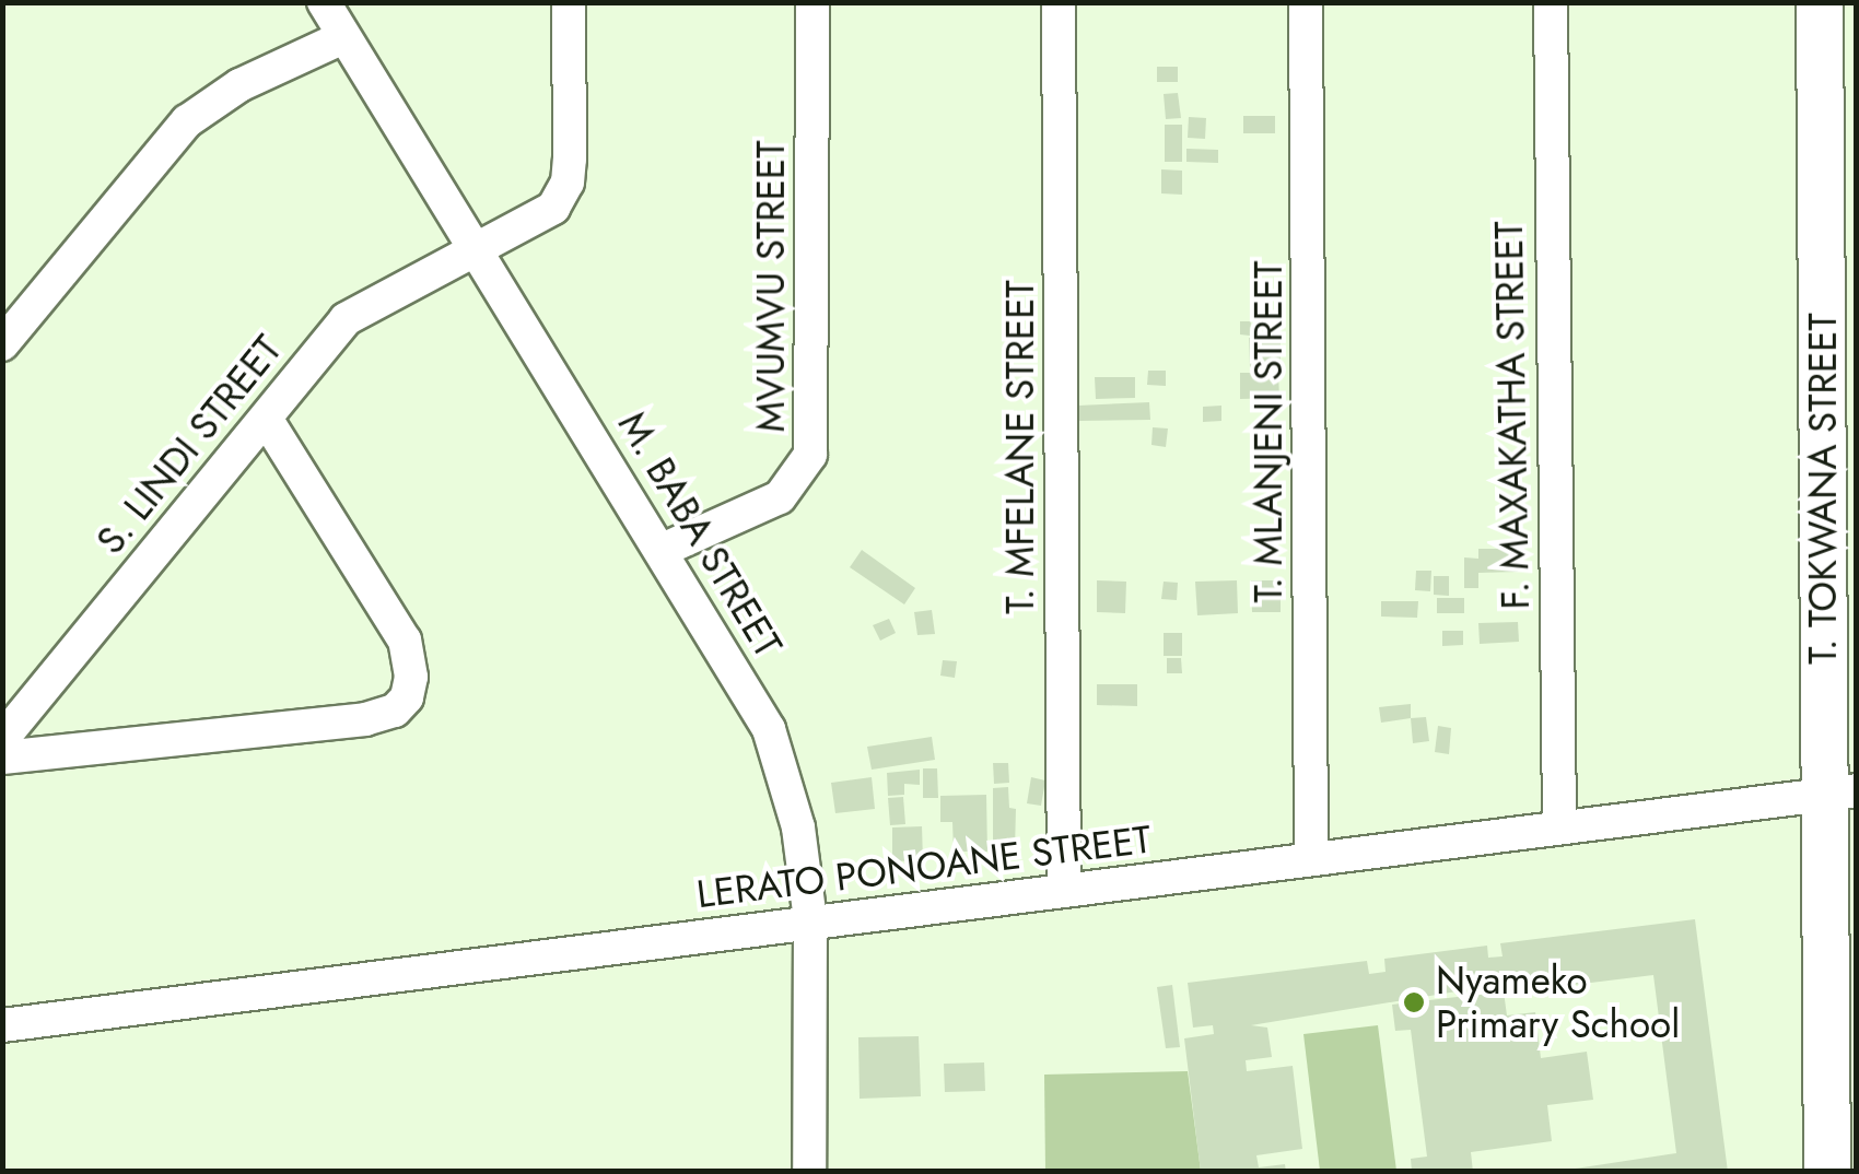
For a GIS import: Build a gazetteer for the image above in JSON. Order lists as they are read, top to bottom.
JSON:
{
  "streets": {
    "street": [
      "MVUMVU STREET",
      "F. MAXAKATHA STREET",
      "T. MLANJENI STREET",
      "S. LINDI STREET",
      "T. MFELANE STREET",
      "T. TOKWANA STREET",
      "M. BABA STREET",
      "LERATO PONOANE STREET"
    ]
  },
  "crossings": [
    ["MVUMVU STREET", "M. BABA STREET"],
    ["F. MAXAKATHA STREET", "LERATO PONOANE STREET"],
    ["T. MLANJENI STREET", "LERATO PONOANE STREET"],
    ["S. LINDI STREET", "M. BABA STREET"],
    ["T. MFELANE STREET", "LERATO PONOANE STREET"],
    ["T. TOKWANA STREET", "LERATO PONOANE STREET"],
    ["M. BABA STREET", "LERATO PONOANE STREET"]
  ],
  "places": ["Nyameko Primary School"]
}
